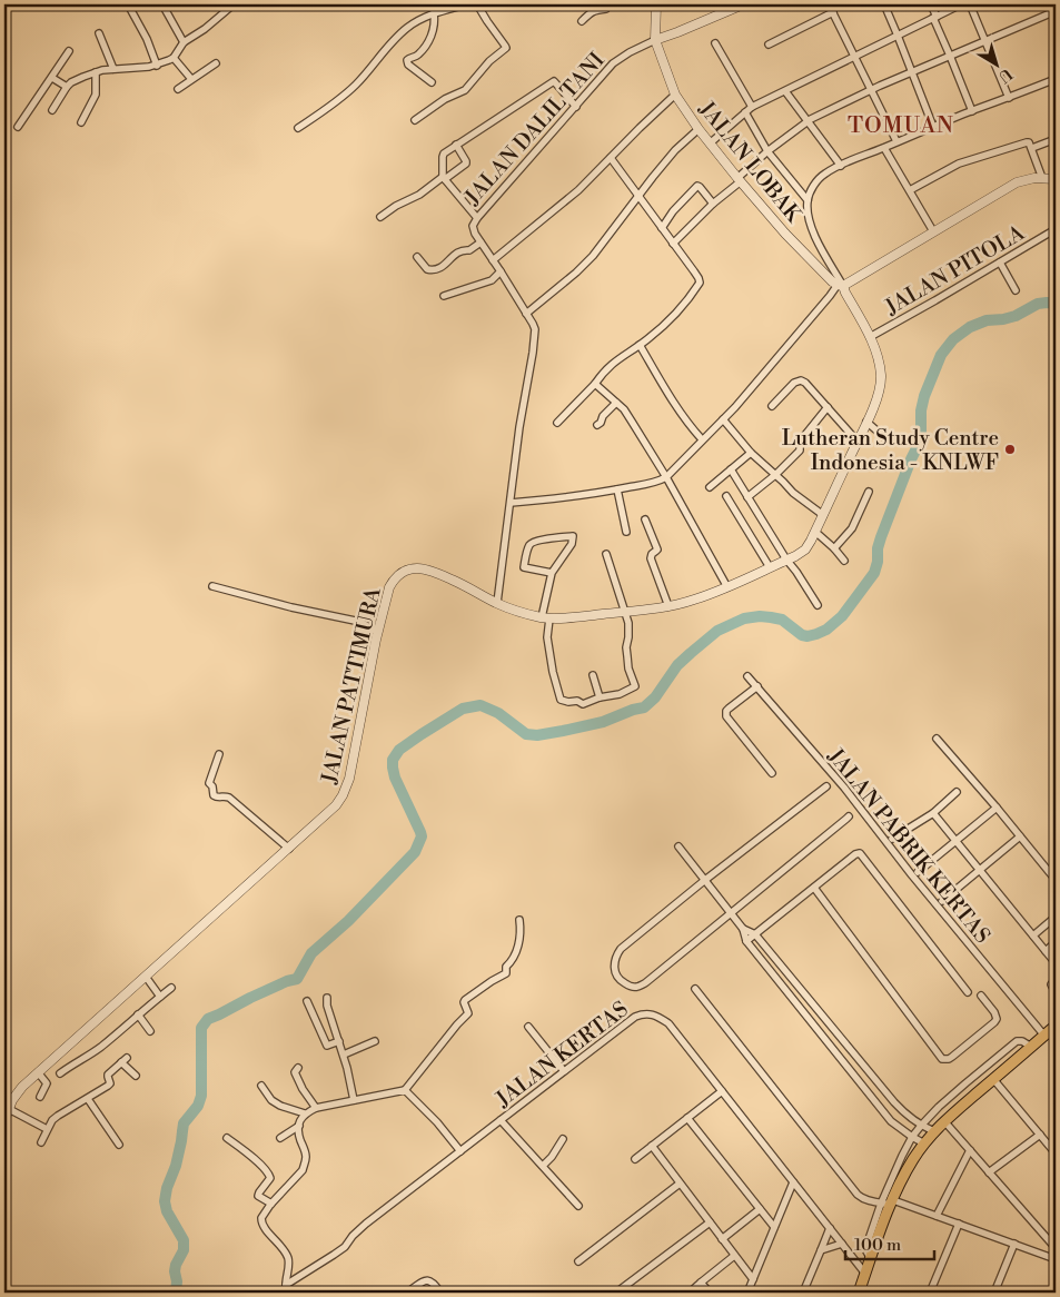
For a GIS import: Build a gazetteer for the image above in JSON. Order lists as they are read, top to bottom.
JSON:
{
  "streets": {
    "street": [
      "JALAN DALIL TANI",
      "JALAN LOBAK",
      "JALAN PITOLA",
      "JALAN PATTIMURA",
      "JALAN PABRIK KERTAS",
      "JALAN KERTAS"
    ]
  },
  "crossings": [
    ["JALAN DALIL TANI", "JALAN LOBAK"],
    ["JALAN DALIL TANI", "JALAN PATTIMURA"],
    ["JALAN LOBAK", "JALAN PATTIMURA"],
    ["JALAN PITOLA", "JALAN PATTIMURA"]
  ],
  "districts": ["TOMUAN"],
  "places": ["Lutheran Study Centre Indonesia - KNLWF"],
  "scale_bar": "100 m",
  "north": "bottom right"
}
